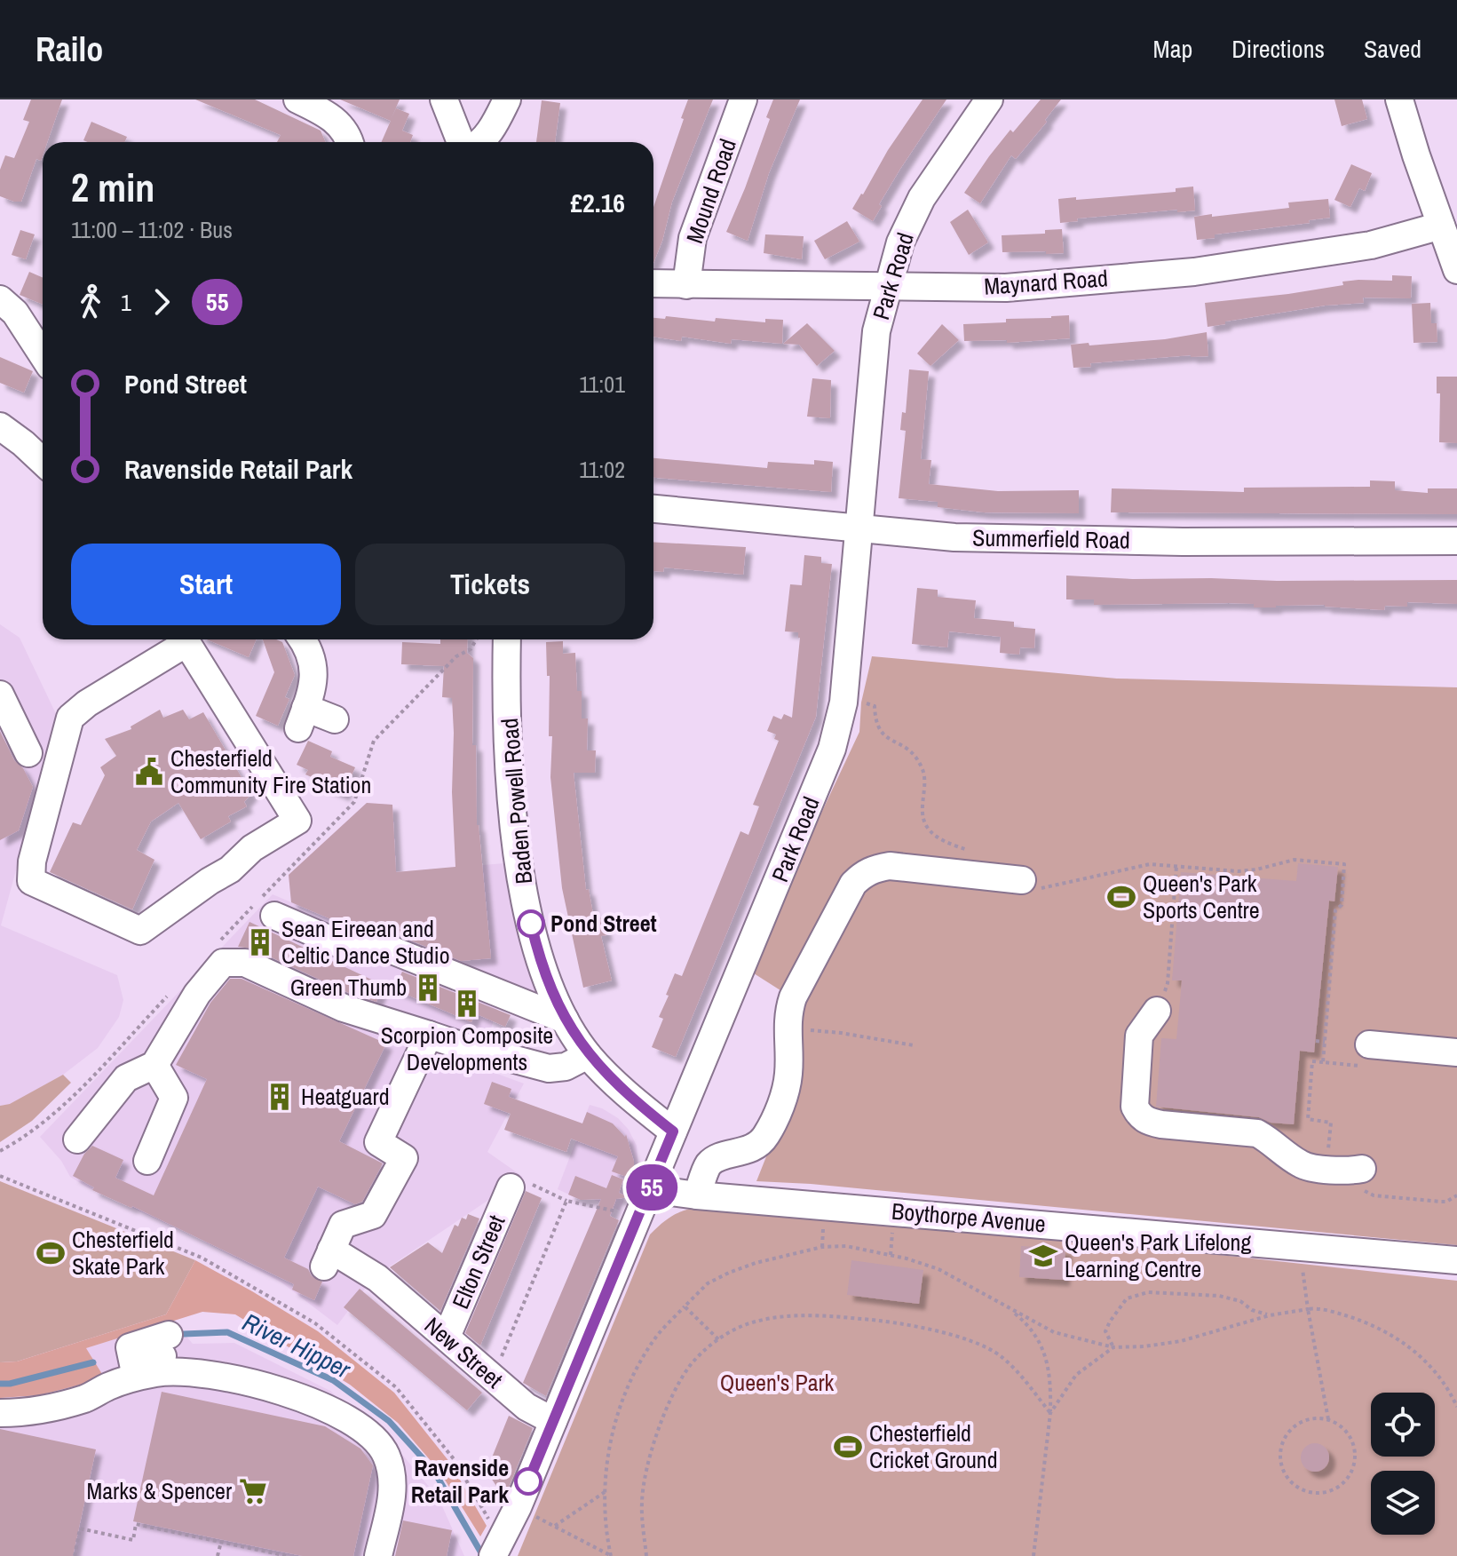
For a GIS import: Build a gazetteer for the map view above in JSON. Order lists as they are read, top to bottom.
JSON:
{
  "streets": {
    "street": [
      "Mound Road",
      "Park Road",
      "Maynard Road",
      "Summerfield Road",
      "Baden Powell Road",
      "Boythorpe Avenue",
      "Elton Street",
      "New Street"
    ]
  },
  "crossings": [
    ["Mound Road", "Maynard Road"],
    ["Park Road", "Maynard Road"],
    ["Park Road", "Summerfield Road"],
    ["Park Road", "Baden Powell Road"],
    ["Park Road", "Boythorpe Avenue"],
    ["Park Road", "New Street"],
    ["Elton Street", "New Street"]
  ],
  "water": ["River Hipper"],
  "parks": ["Queen's Park"],
  "places": {
    "public building": ["Chesterfield Community Fire Station"],
    "sports": ["Queen's Park Sports Centre", "Chesterfield Skate Park", "Chesterfield Cricket Ground"],
    "other": ["Pond Street", "Ravenside Retail Park"],
    "building": [
      "Sean Eireean and Celtic Dance Studio",
      "Green Thumb",
      "Scorpion Composite Developments",
      "Heatguard"
    ],
    "school or university": ["Queen's Park Lifelong Learning Centre"],
    "supermarket": ["Marks & Spencer"]
  },
  "lines": ["bus line 55"],
  "page": {
    "header": "Railo",
    "nav": ["Map", "Directions", "Saved"],
    "on_map": "55",
    "heading": ["2 min", "11:00 – 11:02 · Bus", "£2.16"],
    "legs": ["1", "55"],
    "list": [
      {
        "name": "Pond Street",
        "value": "11:01"
      },
      {
        "name": "Ravenside Retail Park",
        "value": "11:02"
      }
    ],
    "buttons": ["Start", "Tickets"]
  }
}
